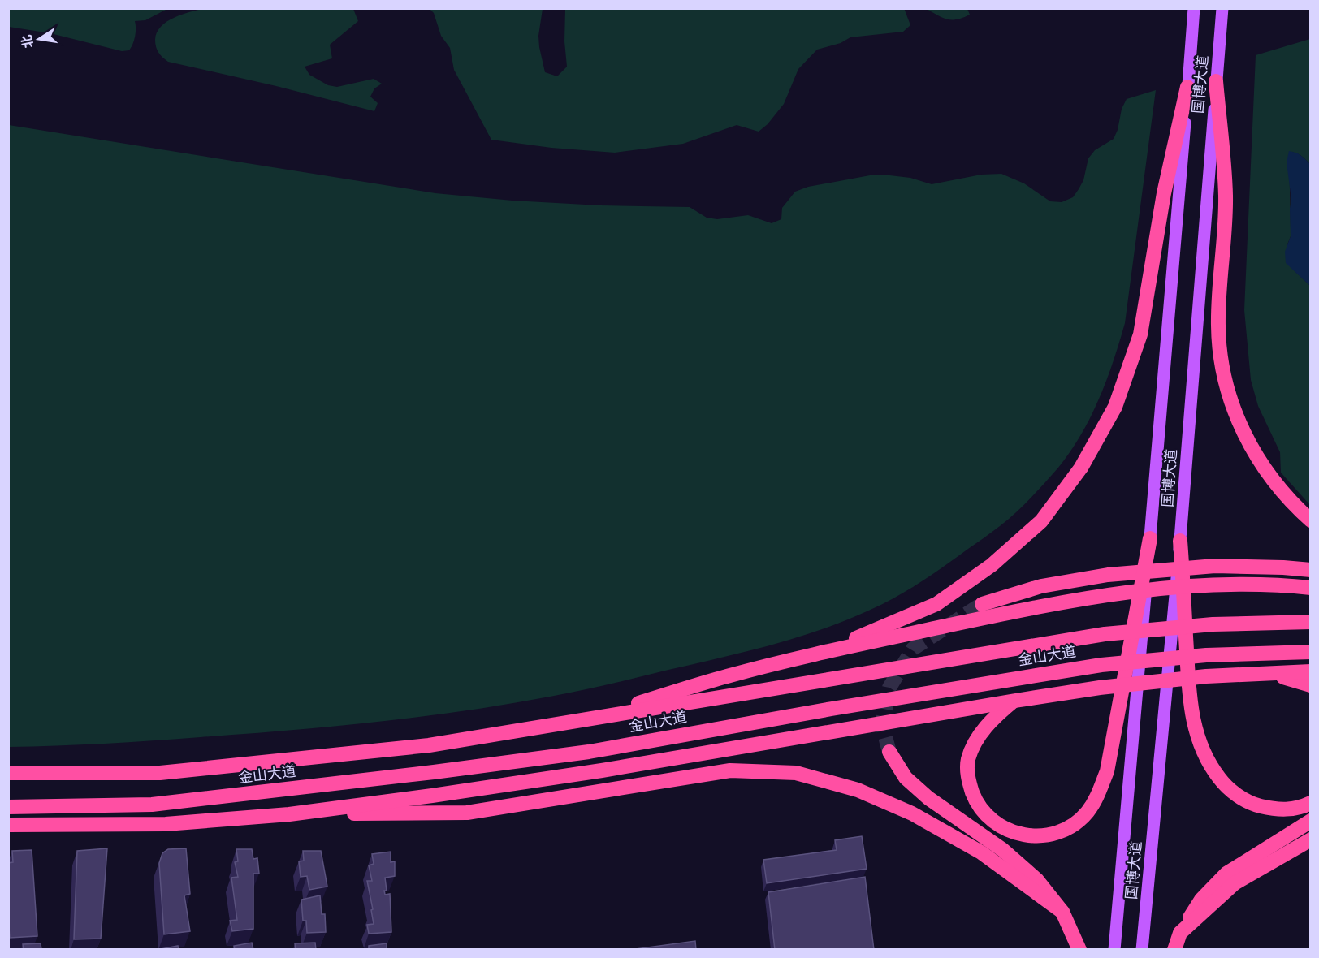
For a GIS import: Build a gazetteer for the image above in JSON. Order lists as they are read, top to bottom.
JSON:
{
  "streets": {
    "highway": ["金山大道"],
    "main road": ["国博大道"]
  },
  "north": "left"
}
